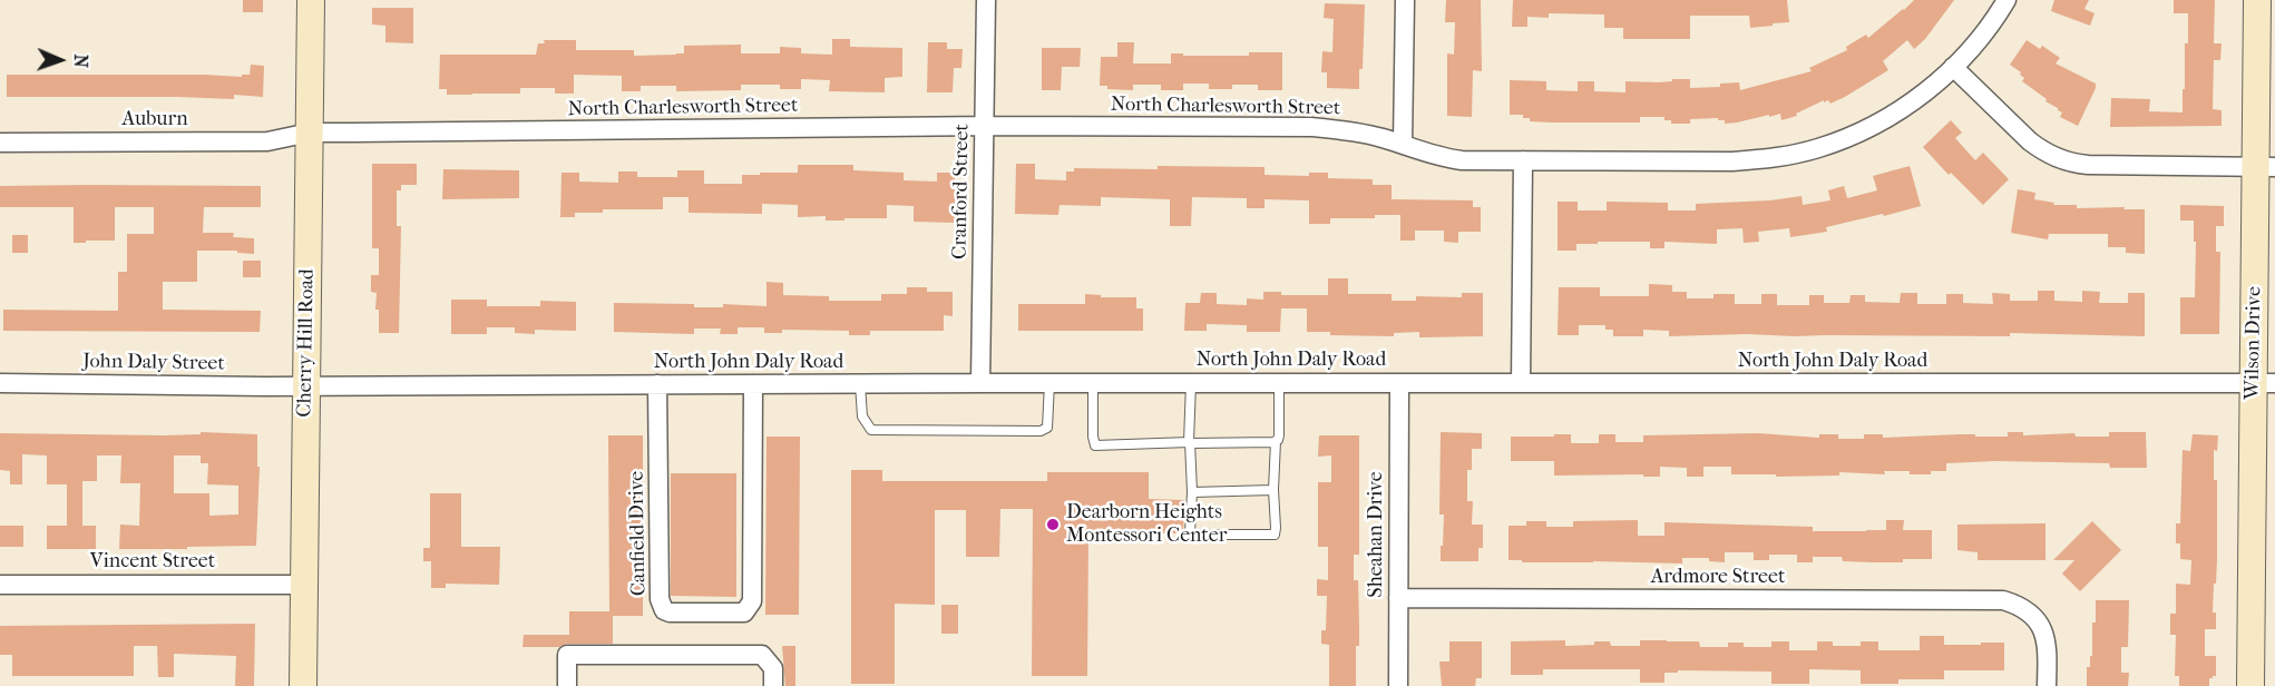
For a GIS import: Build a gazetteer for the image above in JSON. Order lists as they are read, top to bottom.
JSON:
{
  "streets": {
    "main road": ["Cherry Hill Road", "Wilson Drive"],
    "street": [
      "North Charlesworth Street",
      "Auburn",
      "Cranford Street",
      "North John Daly Road",
      "John Daly Street",
      "Canfield Drive",
      "Sheahan Drive",
      "Vincent Street",
      "Ardmore Street"
    ]
  },
  "crossings": [
    ["North Charlesworth Street", "Auburn"],
    ["North Charlesworth Street", "Cranford Street"],
    ["North Charlesworth Street", "Cherry Hill Road"],
    ["Auburn", "Cherry Hill Road"],
    ["Cranford Street", "North John Daly Road"],
    ["Cherry Hill Road", "North John Daly Road"],
    ["Cherry Hill Road", "John Daly Street"],
    ["Cherry Hill Road", "Vincent Street"],
    ["Wilson Drive", "North John Daly Road"],
    ["North John Daly Road", "John Daly Street"],
    ["North John Daly Road", "Canfield Drive"],
    ["North John Daly Road", "Sheahan Drive"],
    ["Sheahan Drive", "Ardmore Street"]
  ],
  "places": ["Dearborn Heights Montessori Center"],
  "north": "right"
}
